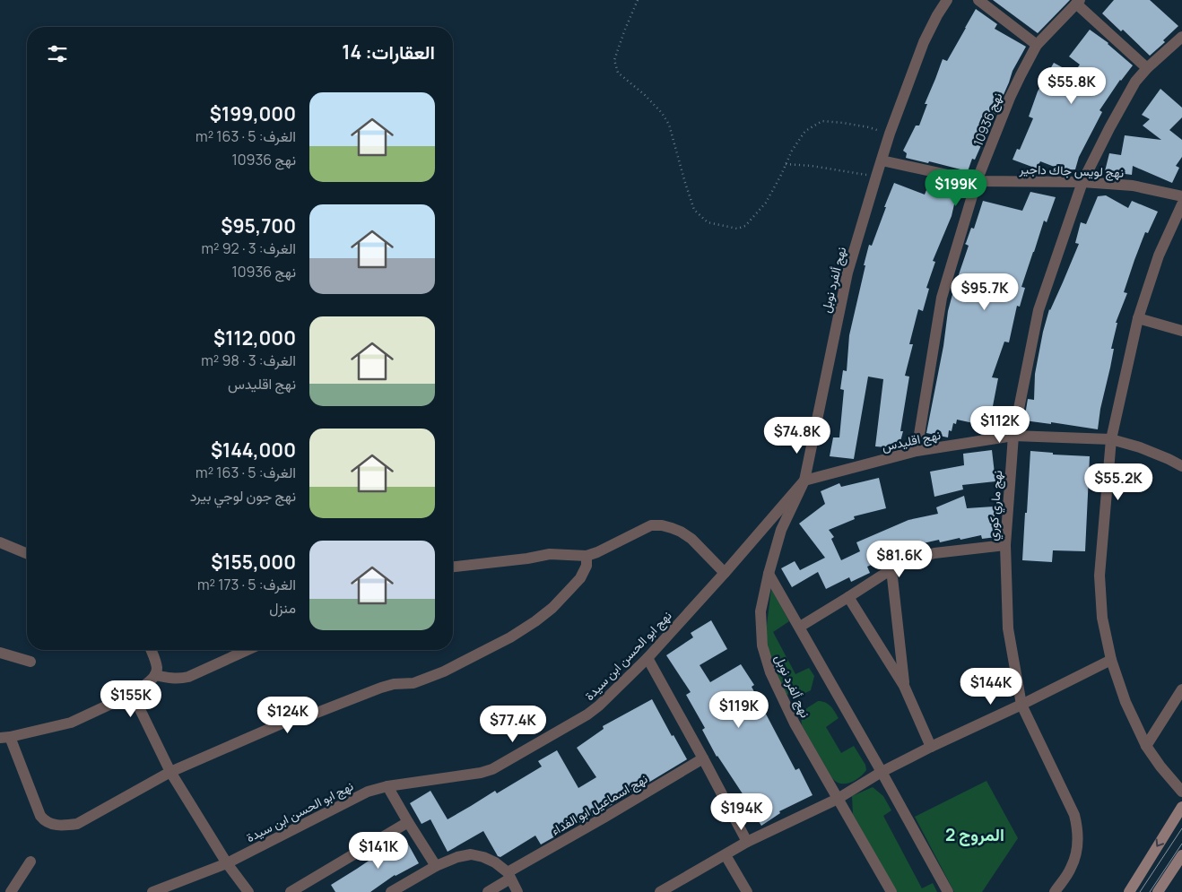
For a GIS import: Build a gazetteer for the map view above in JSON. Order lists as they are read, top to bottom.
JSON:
{
  "streets": {
    "street": [
      "نهج 10936",
      "نهج لويس جاك داجير",
      "نهج ألفرد نوبل",
      "نهج اقليدس",
      "نهج ماري كوري",
      "نهج ابو الحسن ابن سيدة",
      "نهج اسماعيل ابو الفداء"
    ]
  },
  "crossings": [
    ["نهج 10936", "نهج لويس جاك داجير"],
    ["نهج 10936", "نهج اقليدس"],
    ["نهج لويس جاك داجير", "نهج ألفرد نوبل"],
    ["نهج لويس جاك داجير", "نهج ماري كوري"],
    ["نهج ألفرد نوبل", "نهج اقليدس"],
    ["نهج ألفرد نوبل", "نهج ابو الحسن ابن سيدة"],
    ["نهج اقليدس", "نهج ماري كوري"],
    ["نهج اقليدس", "نهج ابو الحسن ابن سيدة"]
  ],
  "districts": ["المروج 2"],
  "page": {
    "heading": "العقارات: 14",
    "price": [
      "$55.8K",
      "$199K",
      "$95.7K",
      "$112K",
      "$74.8K",
      "$55.2K",
      "$81.6K",
      "$144K",
      "$155K",
      "$119K",
      "$124K",
      "$77.4K",
      "$194K",
      "$141K"
    ],
    "list": [
      {
        "name": "$199,000",
        "note": "الغرف: 5 · 163 m² · نهج 10936"
      },
      {
        "name": "$95,700",
        "note": "الغرف: 3 · 92 m² · نهج 10936"
      },
      {
        "name": "$112,000",
        "note": "الغرف: 3 · 98 m² · نهج اقليدس"
      },
      {
        "name": "$144,000",
        "note": "الغرف: 5 · 163 m² · نهج جون لوجي بيرد"
      },
      {
        "name": "$155,000",
        "note": "الغرف: 5 · 173 m² · منزل"
      }
    ]
  }
}
